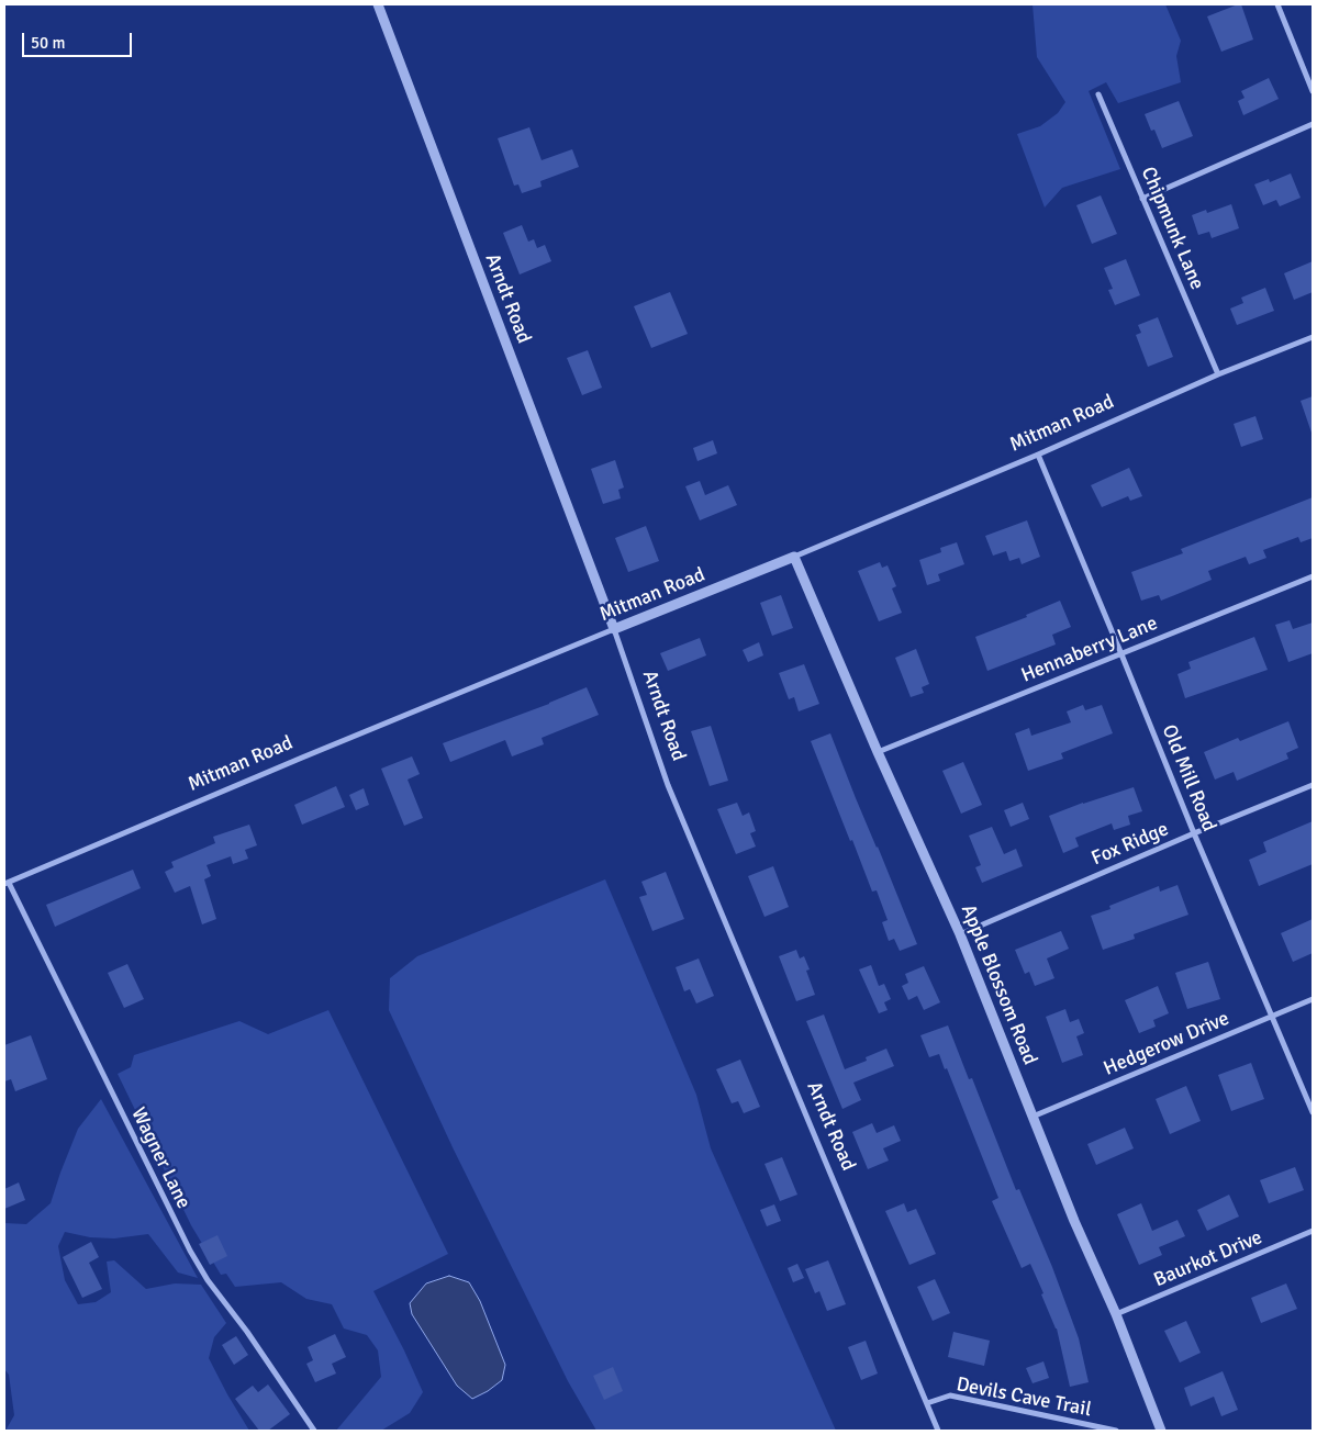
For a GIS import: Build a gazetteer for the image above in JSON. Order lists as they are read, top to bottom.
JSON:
{
  "streets": {
    "street": [
      "Chipmunk Lane",
      "Arndt Road",
      "Mitman Road",
      "Hennaberry Lane",
      "Old Mill Road",
      "Fox Ridge",
      "Apple Blossom Road",
      "Hedgerow Drive",
      "Wagner Lane",
      "Baurkot Drive",
      "Devils Cave Trail"
    ]
  },
  "crossings": [
    ["Chipmunk Lane", "Mitman Road"],
    ["Arndt Road", "Mitman Road"],
    ["Arndt Road", "Devils Cave Trail"],
    ["Mitman Road", "Old Mill Road"],
    ["Mitman Road", "Apple Blossom Road"],
    ["Mitman Road", "Wagner Lane"],
    ["Hennaberry Lane", "Old Mill Road"],
    ["Hennaberry Lane", "Apple Blossom Road"],
    ["Old Mill Road", "Fox Ridge"],
    ["Old Mill Road", "Hedgerow Drive"],
    ["Fox Ridge", "Apple Blossom Road"],
    ["Apple Blossom Road", "Hedgerow Drive"],
    ["Apple Blossom Road", "Baurkot Drive"]
  ],
  "scale_bar": "50 m"
}
